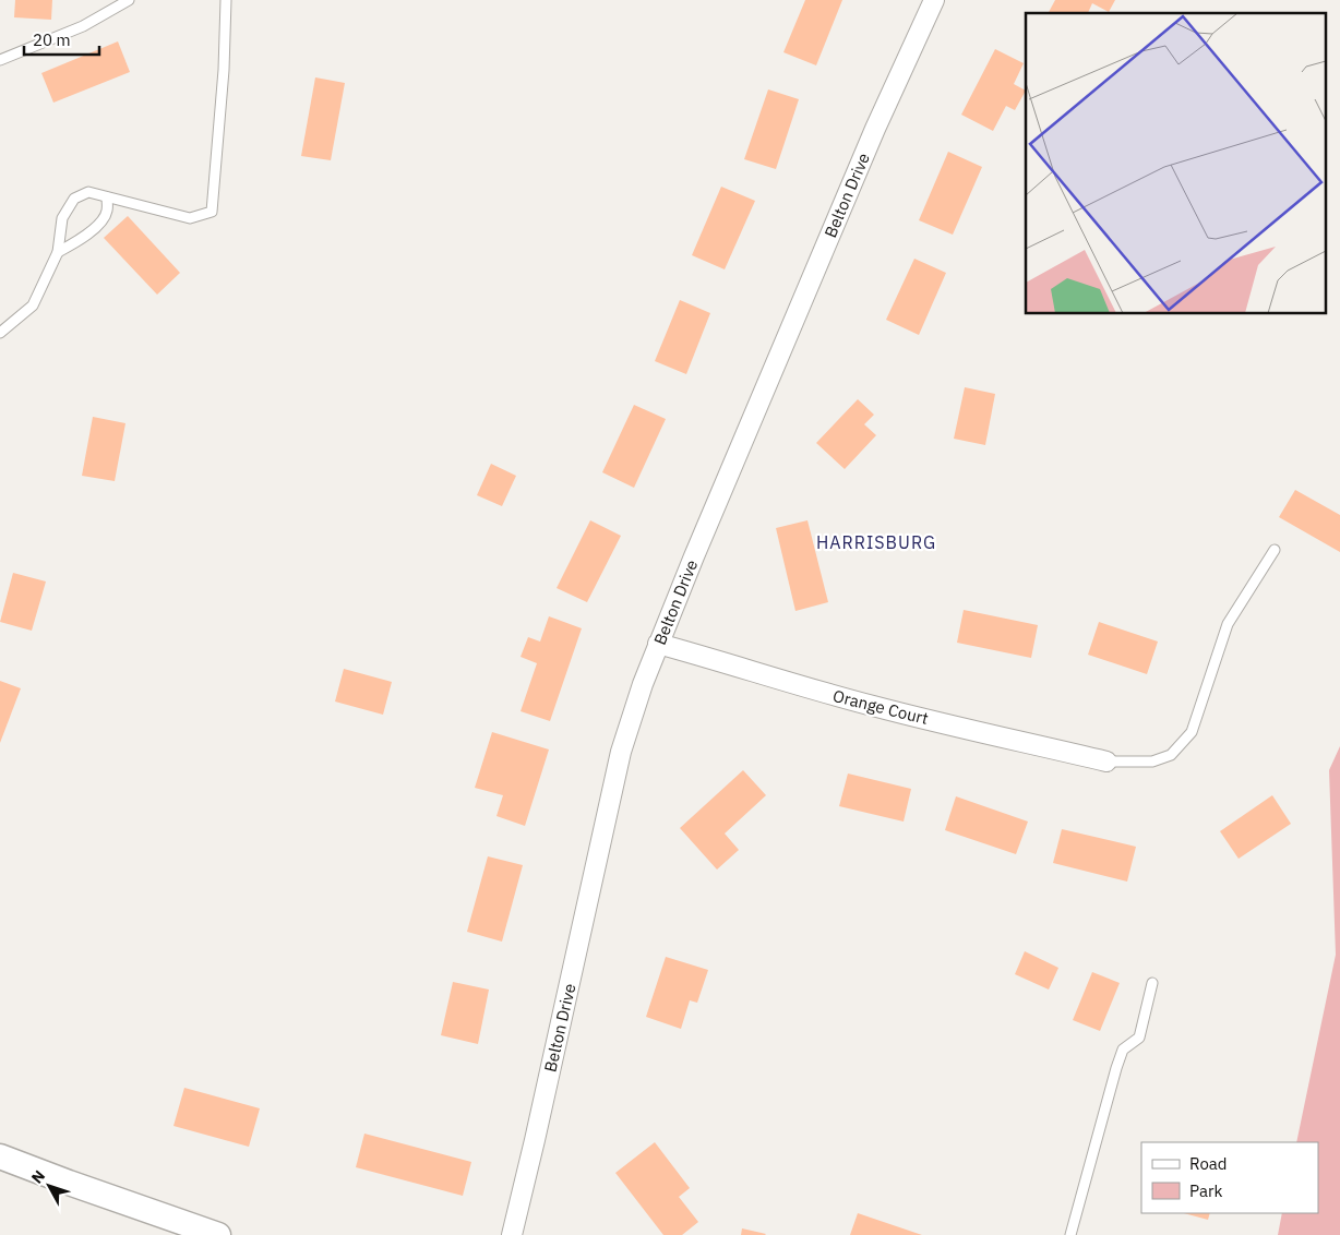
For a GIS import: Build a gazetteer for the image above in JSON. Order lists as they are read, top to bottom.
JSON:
{
  "streets": {
    "street": ["Belton Drive", "Orange Court"]
  },
  "crossings": [
    ["Belton Drive", "Orange Court"]
  ],
  "districts": ["HARRISBURG"],
  "legend": ["Road", "Park"],
  "scale_bar": "20 m",
  "north": "top left"
}
